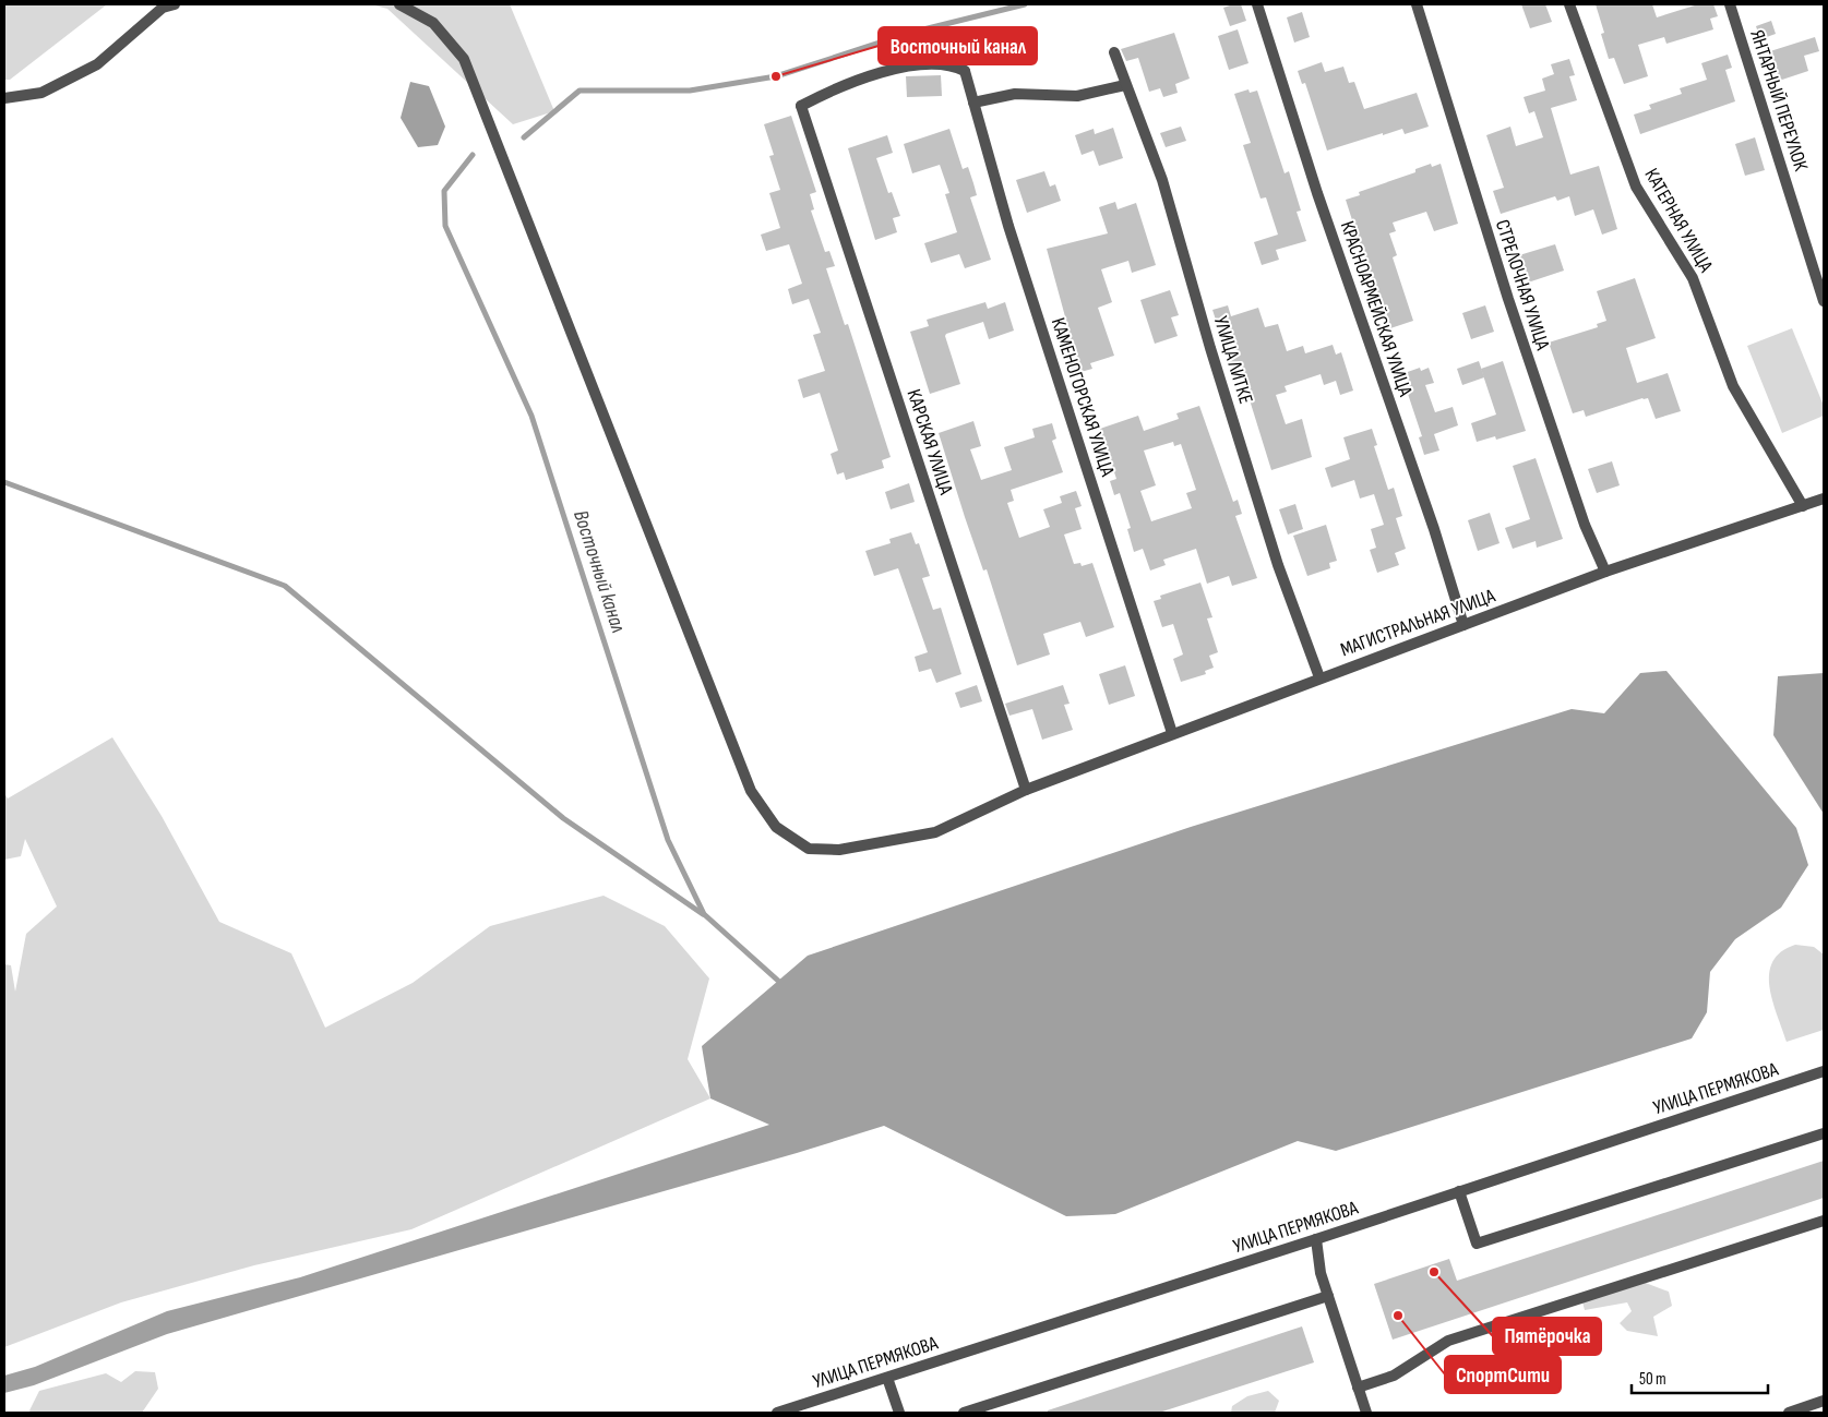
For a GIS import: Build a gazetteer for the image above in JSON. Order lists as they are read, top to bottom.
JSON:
{
  "streets": {
    "street": [
      "ЯНТАРНЫЙ ПЕРЕУЛОК",
      "КАТЕРНАЯ УЛИЦА",
      "СТРЕЛОЧНАЯ УЛИЦА",
      "КРАСНОАРМЕЙСКАЯ УЛИЦА",
      "УЛИЦА ЛИТКЕ",
      "КАМЕНОГОРСКАЯ УЛИЦА",
      "КАРСКАЯ УЛИЦА",
      "МАГИСТРАЛЬНАЯ УЛИЦА",
      "УЛИЦА ПЕРМЯКОВА"
    ]
  },
  "crossings": [
    ["КАТЕРНАЯ УЛИЦА", "МАГИСТРАЛЬНАЯ УЛИЦА"],
    ["СТРЕЛОЧНАЯ УЛИЦА", "МАГИСТРАЛЬНАЯ УЛИЦА"],
    ["КРАСНОАРМЕЙСКАЯ УЛИЦА", "МАГИСТРАЛЬНАЯ УЛИЦА"],
    ["УЛИЦА ЛИТКЕ", "МАГИСТРАЛЬНАЯ УЛИЦА"],
    ["КАМЕНОГОРСКАЯ УЛИЦА", "КАРСКАЯ УЛИЦА"],
    ["КАМЕНОГОРСКАЯ УЛИЦА", "МАГИСТРАЛЬНАЯ УЛИЦА"],
    ["КАРСКАЯ УЛИЦА", "МАГИСТРАЛЬНАЯ УЛИЦА"]
  ],
  "water": ["Восточный канал"],
  "places": ["Восточный канал", "Пятёрочка", "СпортСити"],
  "scale_bar": "50 m"
}
